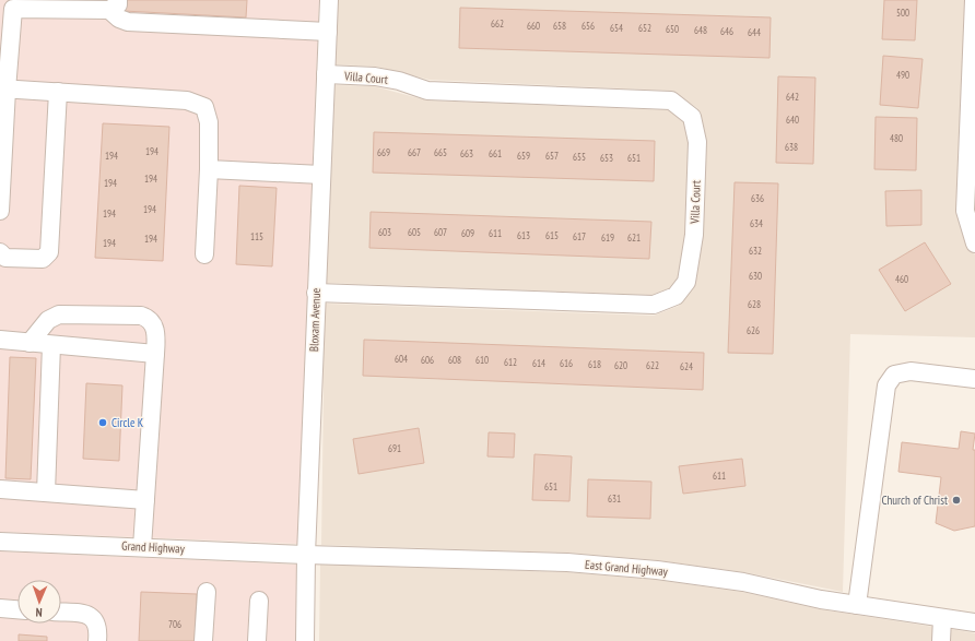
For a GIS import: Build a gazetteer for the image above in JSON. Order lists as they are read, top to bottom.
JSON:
{
  "streets": {
    "street": [
      "Villa Court",
      "Bloxam Avenue",
      "Grand Highway",
      "East Grand Highway"
    ]
  },
  "crossings": [
    ["Villa Court", "Bloxam Avenue"],
    ["Bloxam Avenue", "Grand Highway"],
    ["Bloxam Avenue", "East Grand Highway"],
    ["Grand Highway", "East Grand Highway"]
  ],
  "places": ["Circle K", "Church of Christ"],
  "house_numbers": [
    "500",
    "662",
    "660",
    "658",
    "656",
    "654",
    "652",
    "650",
    "648",
    "646",
    "644",
    "490",
    "642",
    "640",
    "480",
    "638",
    "194",
    "669",
    "667",
    "665",
    "663",
    "661",
    "194",
    "659",
    "657",
    "655",
    "653",
    "651",
    "194",
    "194",
    "636",
    "194",
    "194",
    "634",
    "603",
    "605",
    "607",
    "609",
    "611",
    "613",
    "615",
    "115",
    "617",
    "619",
    "621",
    "194",
    "194",
    "632",
    "630",
    "460",
    "628",
    "626",
    "604",
    "606",
    "608",
    "610",
    "612",
    "614",
    "616",
    "618",
    "620",
    "622",
    "624",
    "691",
    "611",
    "651",
    "631",
    "706"
  ],
  "north": "bottom"
}
